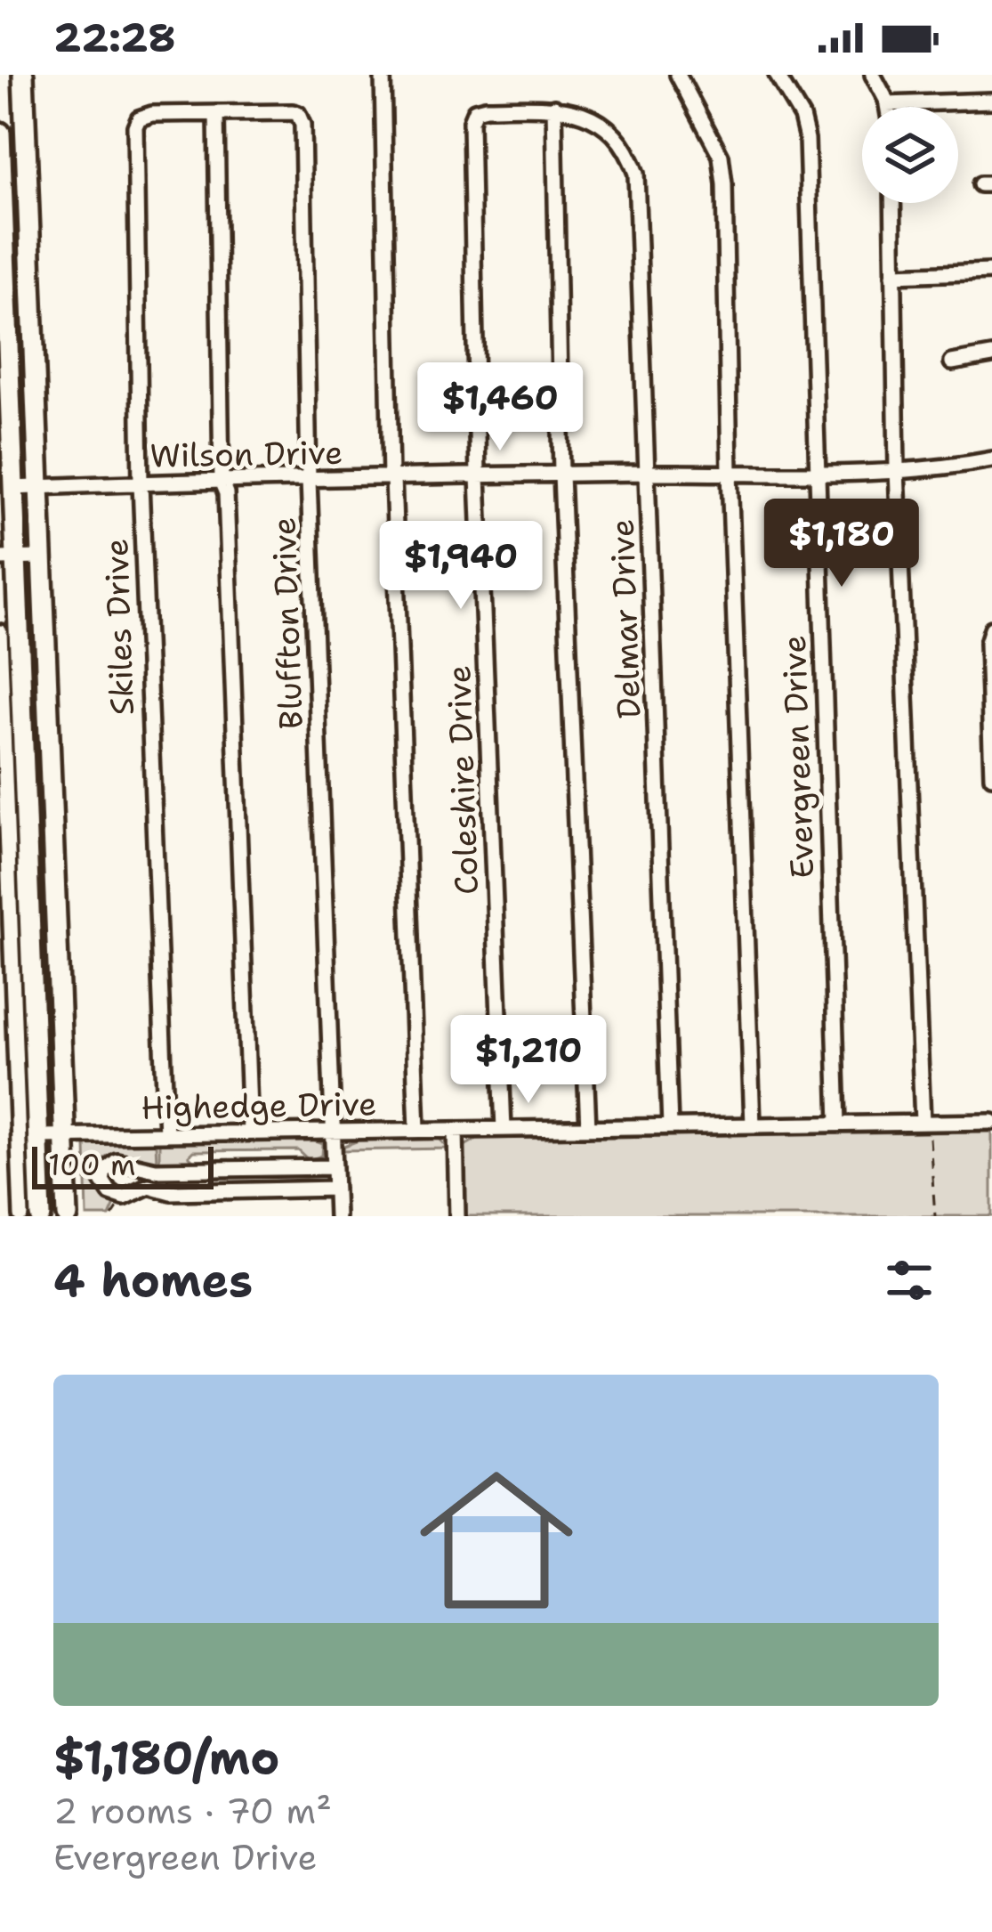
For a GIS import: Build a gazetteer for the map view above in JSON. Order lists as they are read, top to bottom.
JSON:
{
  "streets": {
    "street": [
      "Wilson Drive",
      "Delmar Drive",
      "Bluffton Drive",
      "Skiles Drive",
      "Evergreen Drive",
      "Coleshire Drive",
      "Highedge Drive"
    ]
  },
  "crossings": [
    ["Wilson Drive", "Delmar Drive"],
    ["Wilson Drive", "Bluffton Drive"],
    ["Wilson Drive", "Skiles Drive"],
    ["Wilson Drive", "Evergreen Drive"],
    ["Wilson Drive", "Coleshire Drive"],
    ["Delmar Drive", "Coleshire Drive"],
    ["Delmar Drive", "Highedge Drive"],
    ["Bluffton Drive", "Skiles Drive"],
    ["Bluffton Drive", "Highedge Drive"],
    ["Skiles Drive", "Highedge Drive"],
    ["Evergreen Drive", "Highedge Drive"],
    ["Coleshire Drive", "Highedge Drive"]
  ],
  "scale_bar": "100 m",
  "page": {
    "status": "22:28",
    "price": [
      "$1,460",
      "$1,180",
      "$1,940",
      "$1,210"
    ],
    "scale": "100 m",
    "heading": "4 homes",
    "list": [
      {
        "name": "$1,180/mo",
        "note": "2 rooms · 70 m² · Evergreen Drive"
      }
    ]
  }
}
